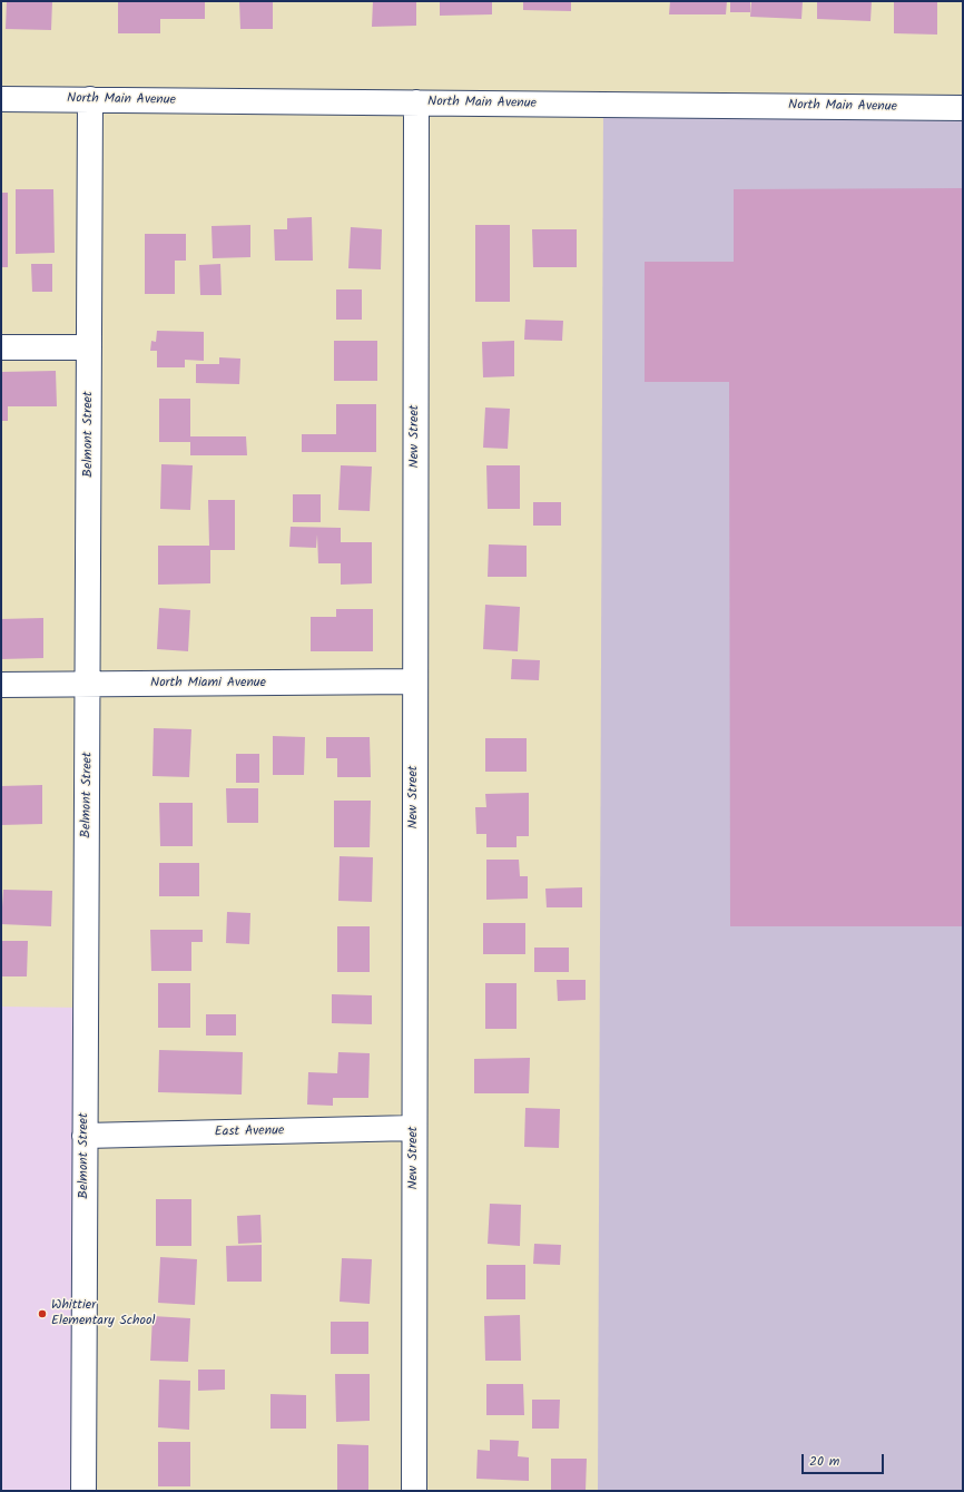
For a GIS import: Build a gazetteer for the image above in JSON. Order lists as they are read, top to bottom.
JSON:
{
  "streets": {
    "street": [
      "North Main Avenue",
      "Belmont Street",
      "New Street",
      "North Miami Avenue",
      "East Avenue"
    ]
  },
  "crossings": [
    ["North Main Avenue", "Belmont Street"],
    ["North Main Avenue", "New Street"],
    ["Belmont Street", "North Miami Avenue"],
    ["Belmont Street", "East Avenue"],
    ["New Street", "North Miami Avenue"],
    ["New Street", "East Avenue"]
  ],
  "places": ["Whittier Elementary School"],
  "scale_bar": "20 m"
}
